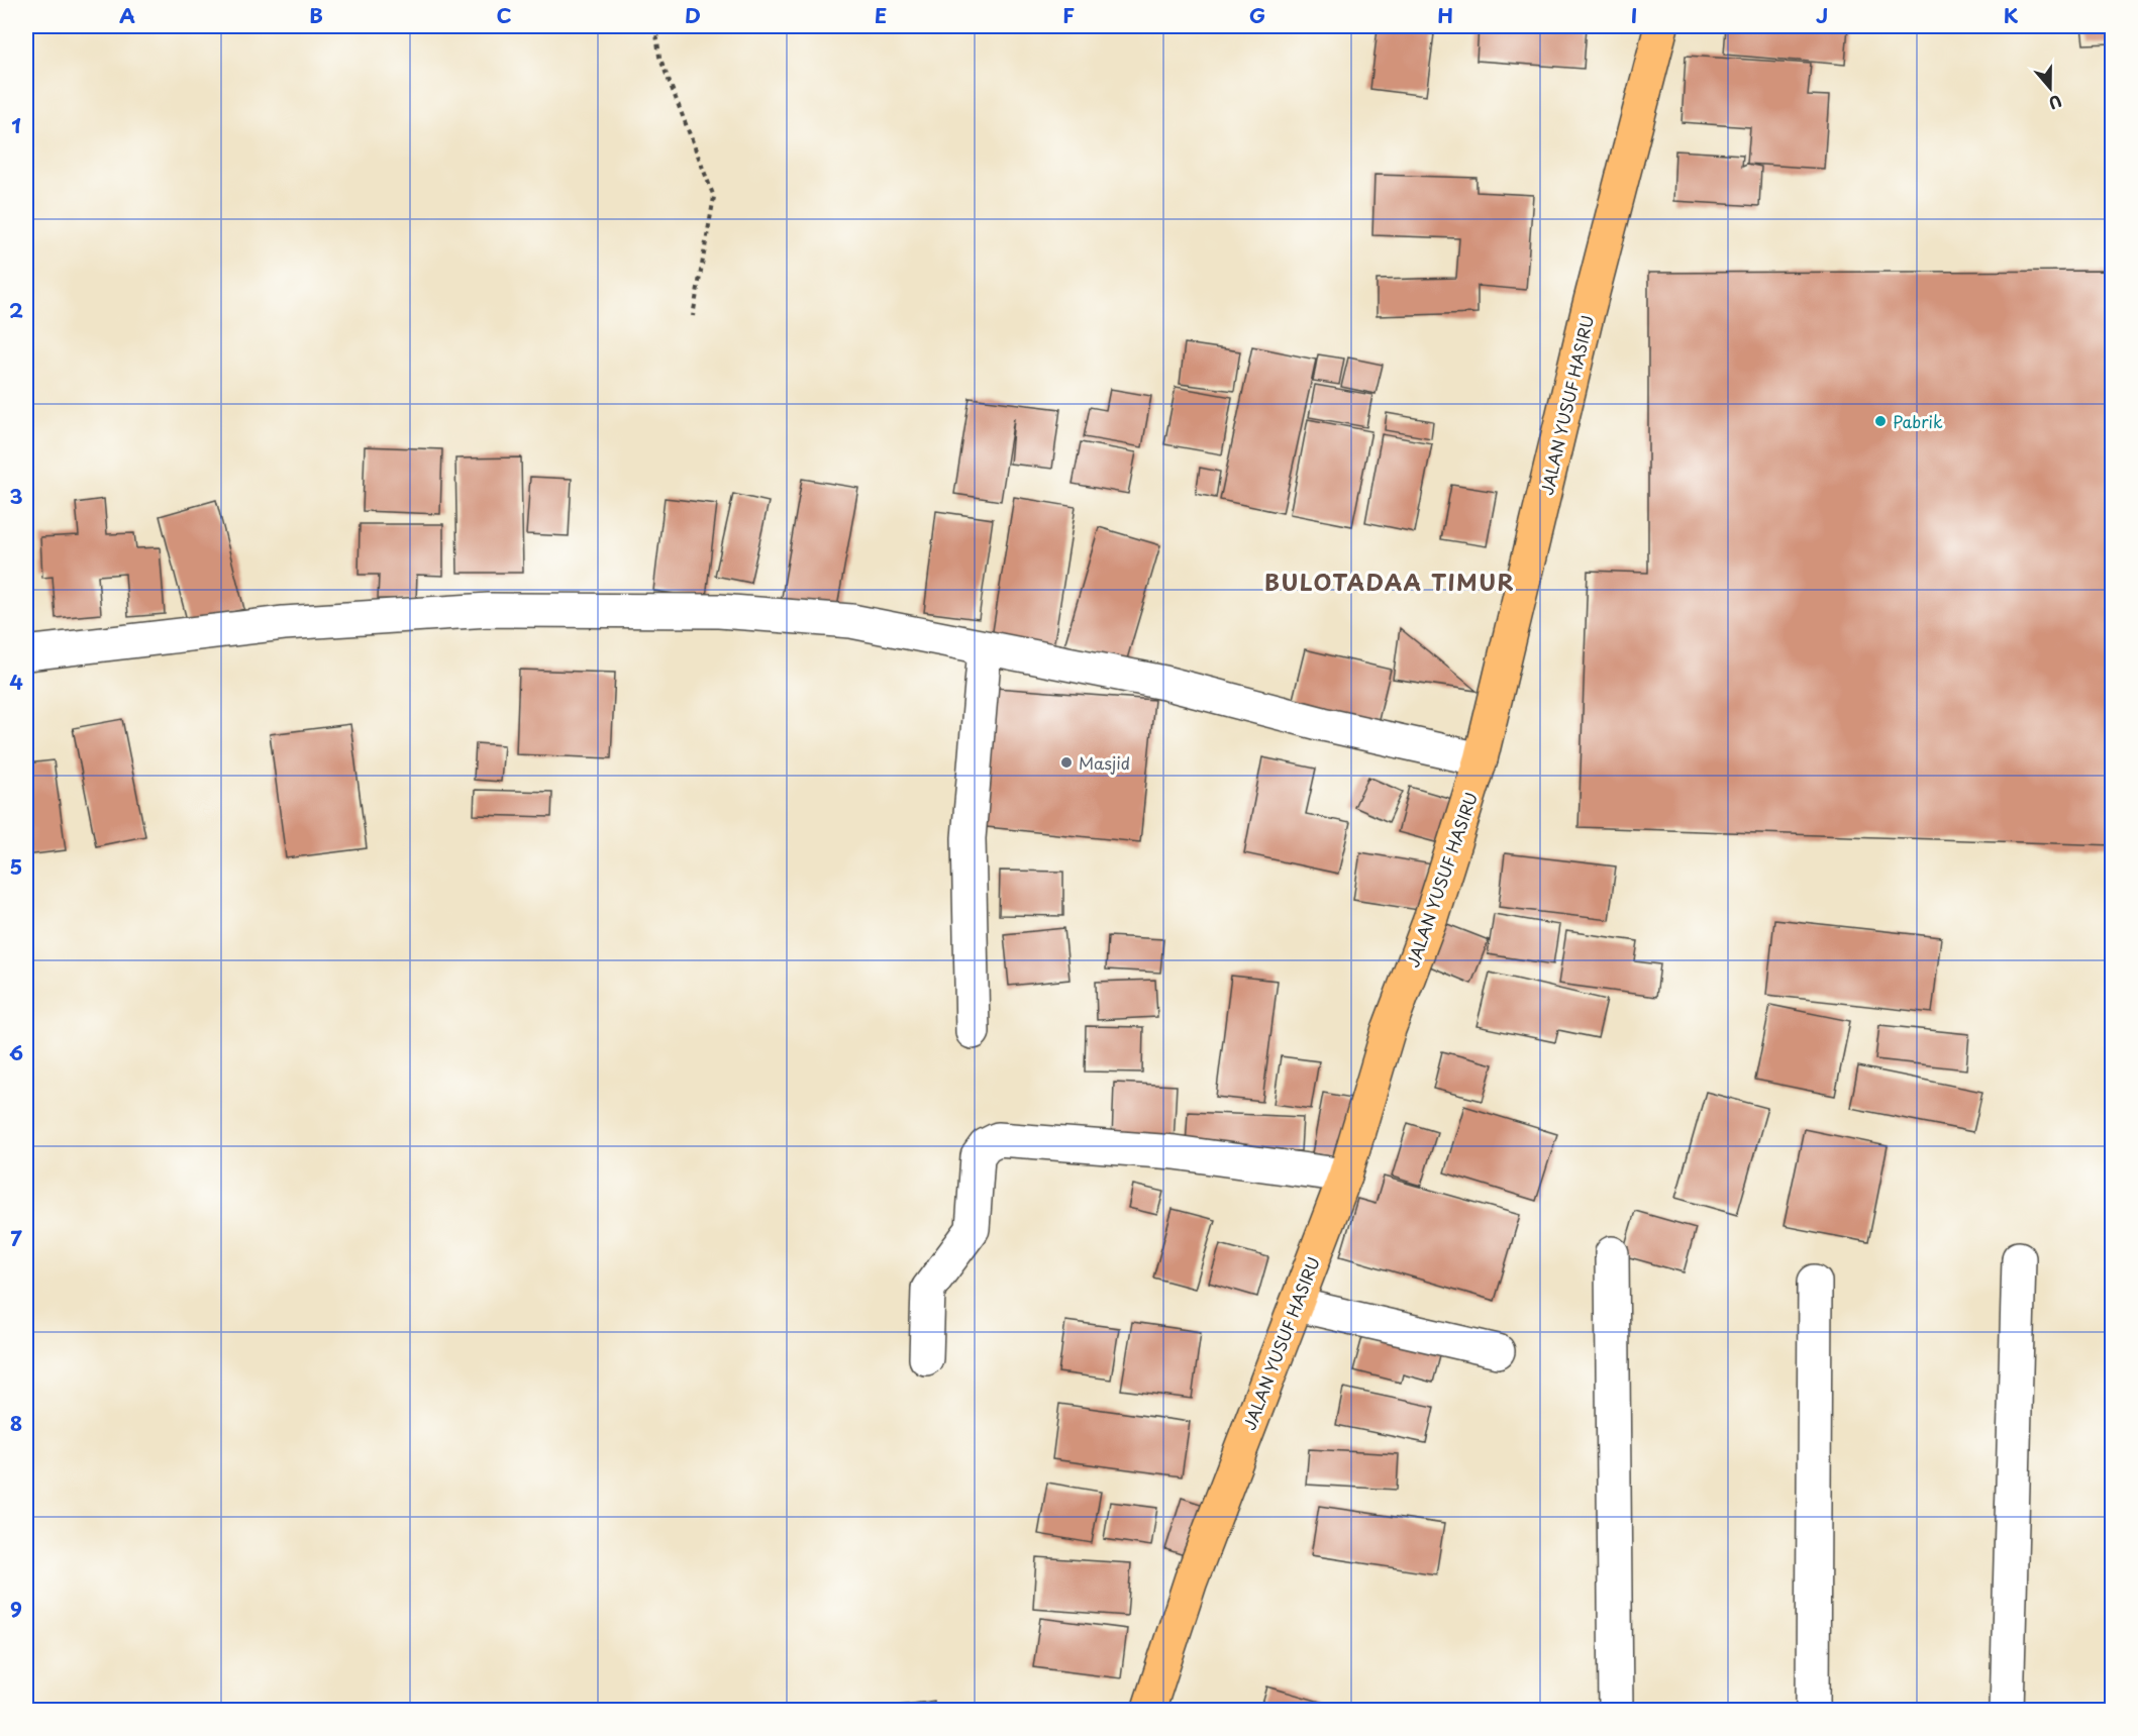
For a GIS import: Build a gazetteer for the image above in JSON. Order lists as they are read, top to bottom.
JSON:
{
  "streets": {
    "main road": ["JALAN YUSUF HASIRU"]
  },
  "districts": ["BULOTADAA TIMUR"],
  "places": ["Pabrik", "Masjid"],
  "north": "bottom",
  "grid": {
    "columns": [
      "A",
      "B",
      "C",
      "D",
      "E",
      "F",
      "G",
      "H",
      "I",
      "J",
      "K"
    ],
    "rows": [
      "1",
      "2",
      "3",
      "4",
      "5",
      "6",
      "7",
      "8",
      "9"
    ]
  }
}
